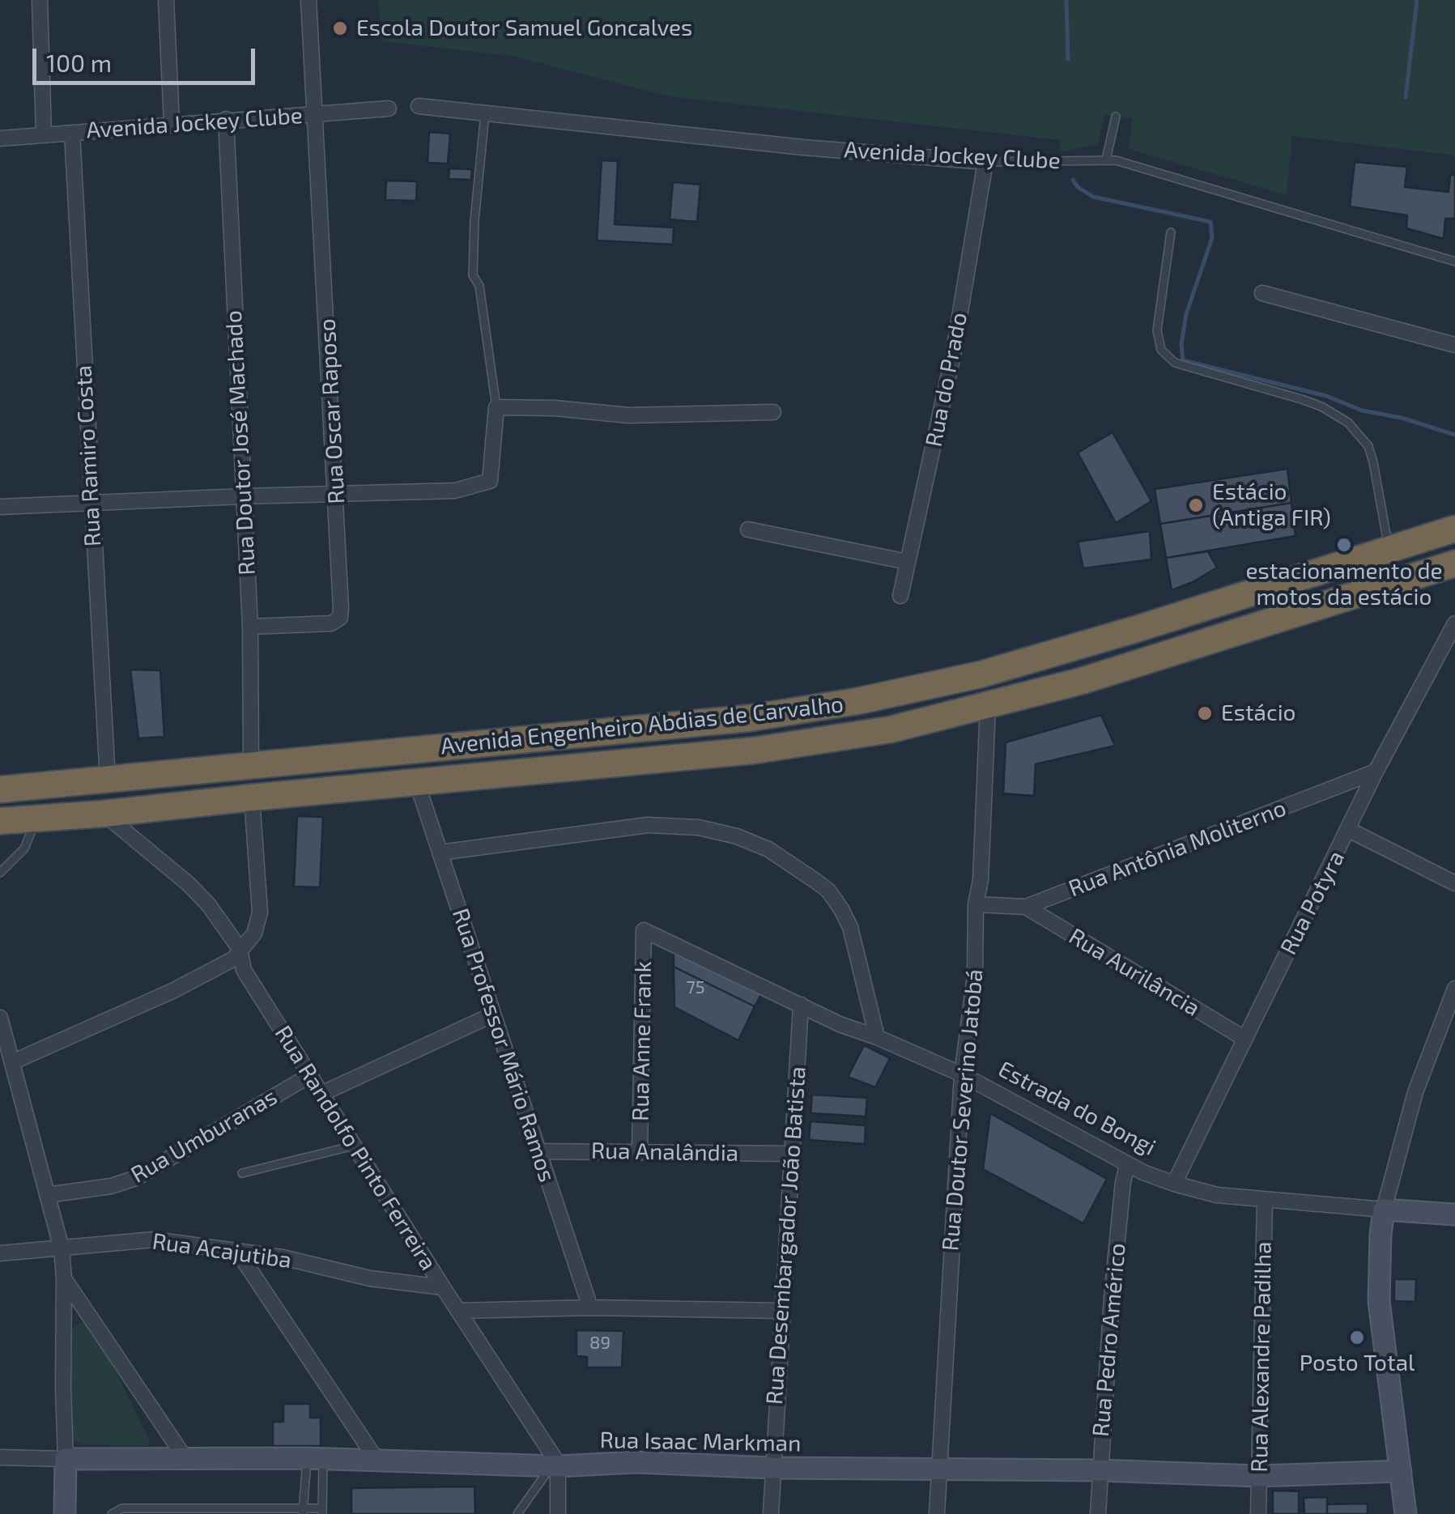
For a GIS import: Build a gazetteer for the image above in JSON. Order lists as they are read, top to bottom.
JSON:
{
  "streets": {
    "highway": ["Avenida Engenheiro Abdias de Carvalho"],
    "street": [
      "Avenida Jockey Clube",
      "Rua do Prado",
      "Rua Oscar Raposo",
      "Rua Doutor José Machado",
      "Rua Ramiro Costa",
      "Rua Antônia Moliterno",
      "Rua Potyra",
      "Rua Aurilância",
      "Rua Anne Frank",
      "Rua Professor Mário Ramos",
      "Estrada do Bongi",
      "Rua Doutor Severino Jatobá",
      "Rua Umburanas",
      "Rua Randolfo Pinto Ferreira",
      "Rua Analândia",
      "Rua Desembargador João Batista",
      "Rua Acajutiba",
      "Rua Pedro Américo",
      "Rua Alexandre Padilha",
      "Rua Isaac Markman"
    ]
  },
  "crossings": [
    ["Avenida Jockey Clube", "Rua do Prado"],
    ["Avenida Jockey Clube", "Rua Oscar Raposo"],
    ["Avenida Jockey Clube", "Rua Doutor José Machado"],
    ["Avenida Jockey Clube", "Rua Ramiro Costa"],
    ["Rua Oscar Raposo", "Rua Doutor José Machado"],
    ["Rua Doutor José Machado", "Avenida Engenheiro Abdias de Carvalho"],
    ["Rua Ramiro Costa", "Avenida Engenheiro Abdias de Carvalho"],
    ["Avenida Engenheiro Abdias de Carvalho", "Rua Professor Mário Ramos"],
    ["Avenida Engenheiro Abdias de Carvalho", "Rua Doutor Severino Jatobá"],
    ["Avenida Engenheiro Abdias de Carvalho", "Rua Randolfo Pinto Ferreira"],
    ["Rua Antônia Moliterno", "Rua Potyra"],
    ["Rua Antônia Moliterno", "Rua Aurilância"],
    ["Rua Antônia Moliterno", "Rua Doutor Severino Jatobá"],
    ["Rua Potyra", "Rua Aurilância"],
    ["Rua Potyra", "Estrada do Bongi"],
    ["Rua Anne Frank", "Estrada do Bongi"],
    ["Rua Anne Frank", "Rua Analândia"],
    ["Rua Professor Mário Ramos", "Rua Analândia"],
    ["Estrada do Bongi", "Rua Doutor Severino Jatobá"],
    ["Estrada do Bongi", "Rua Desembargador João Batista"],
    ["Estrada do Bongi", "Rua Pedro Américo"],
    ["Estrada do Bongi", "Rua Alexandre Padilha"],
    ["Rua Doutor Severino Jatobá", "Rua Isaac Markman"],
    ["Rua Umburanas", "Rua Randolfo Pinto Ferreira"],
    ["Rua Randolfo Pinto Ferreira", "Rua Acajutiba"],
    ["Rua Randolfo Pinto Ferreira", "Rua Isaac Markman"],
    ["Rua Analândia", "Rua Desembargador João Batista"],
    ["Rua Desembargador João Batista", "Rua Isaac Markman"],
    ["Rua Pedro Américo", "Rua Isaac Markman"],
    ["Rua Alexandre Padilha", "Rua Isaac Markman"]
  ],
  "places": [
    "Escola Doutor Samuel Goncalves",
    "Estácio (Antiga FIR)",
    "estacionamento de motos da estácio",
    "Estácio",
    "Posto Total"
  ],
  "house_numbers": ["75", "89"],
  "scale_bar": "100 m"
}
